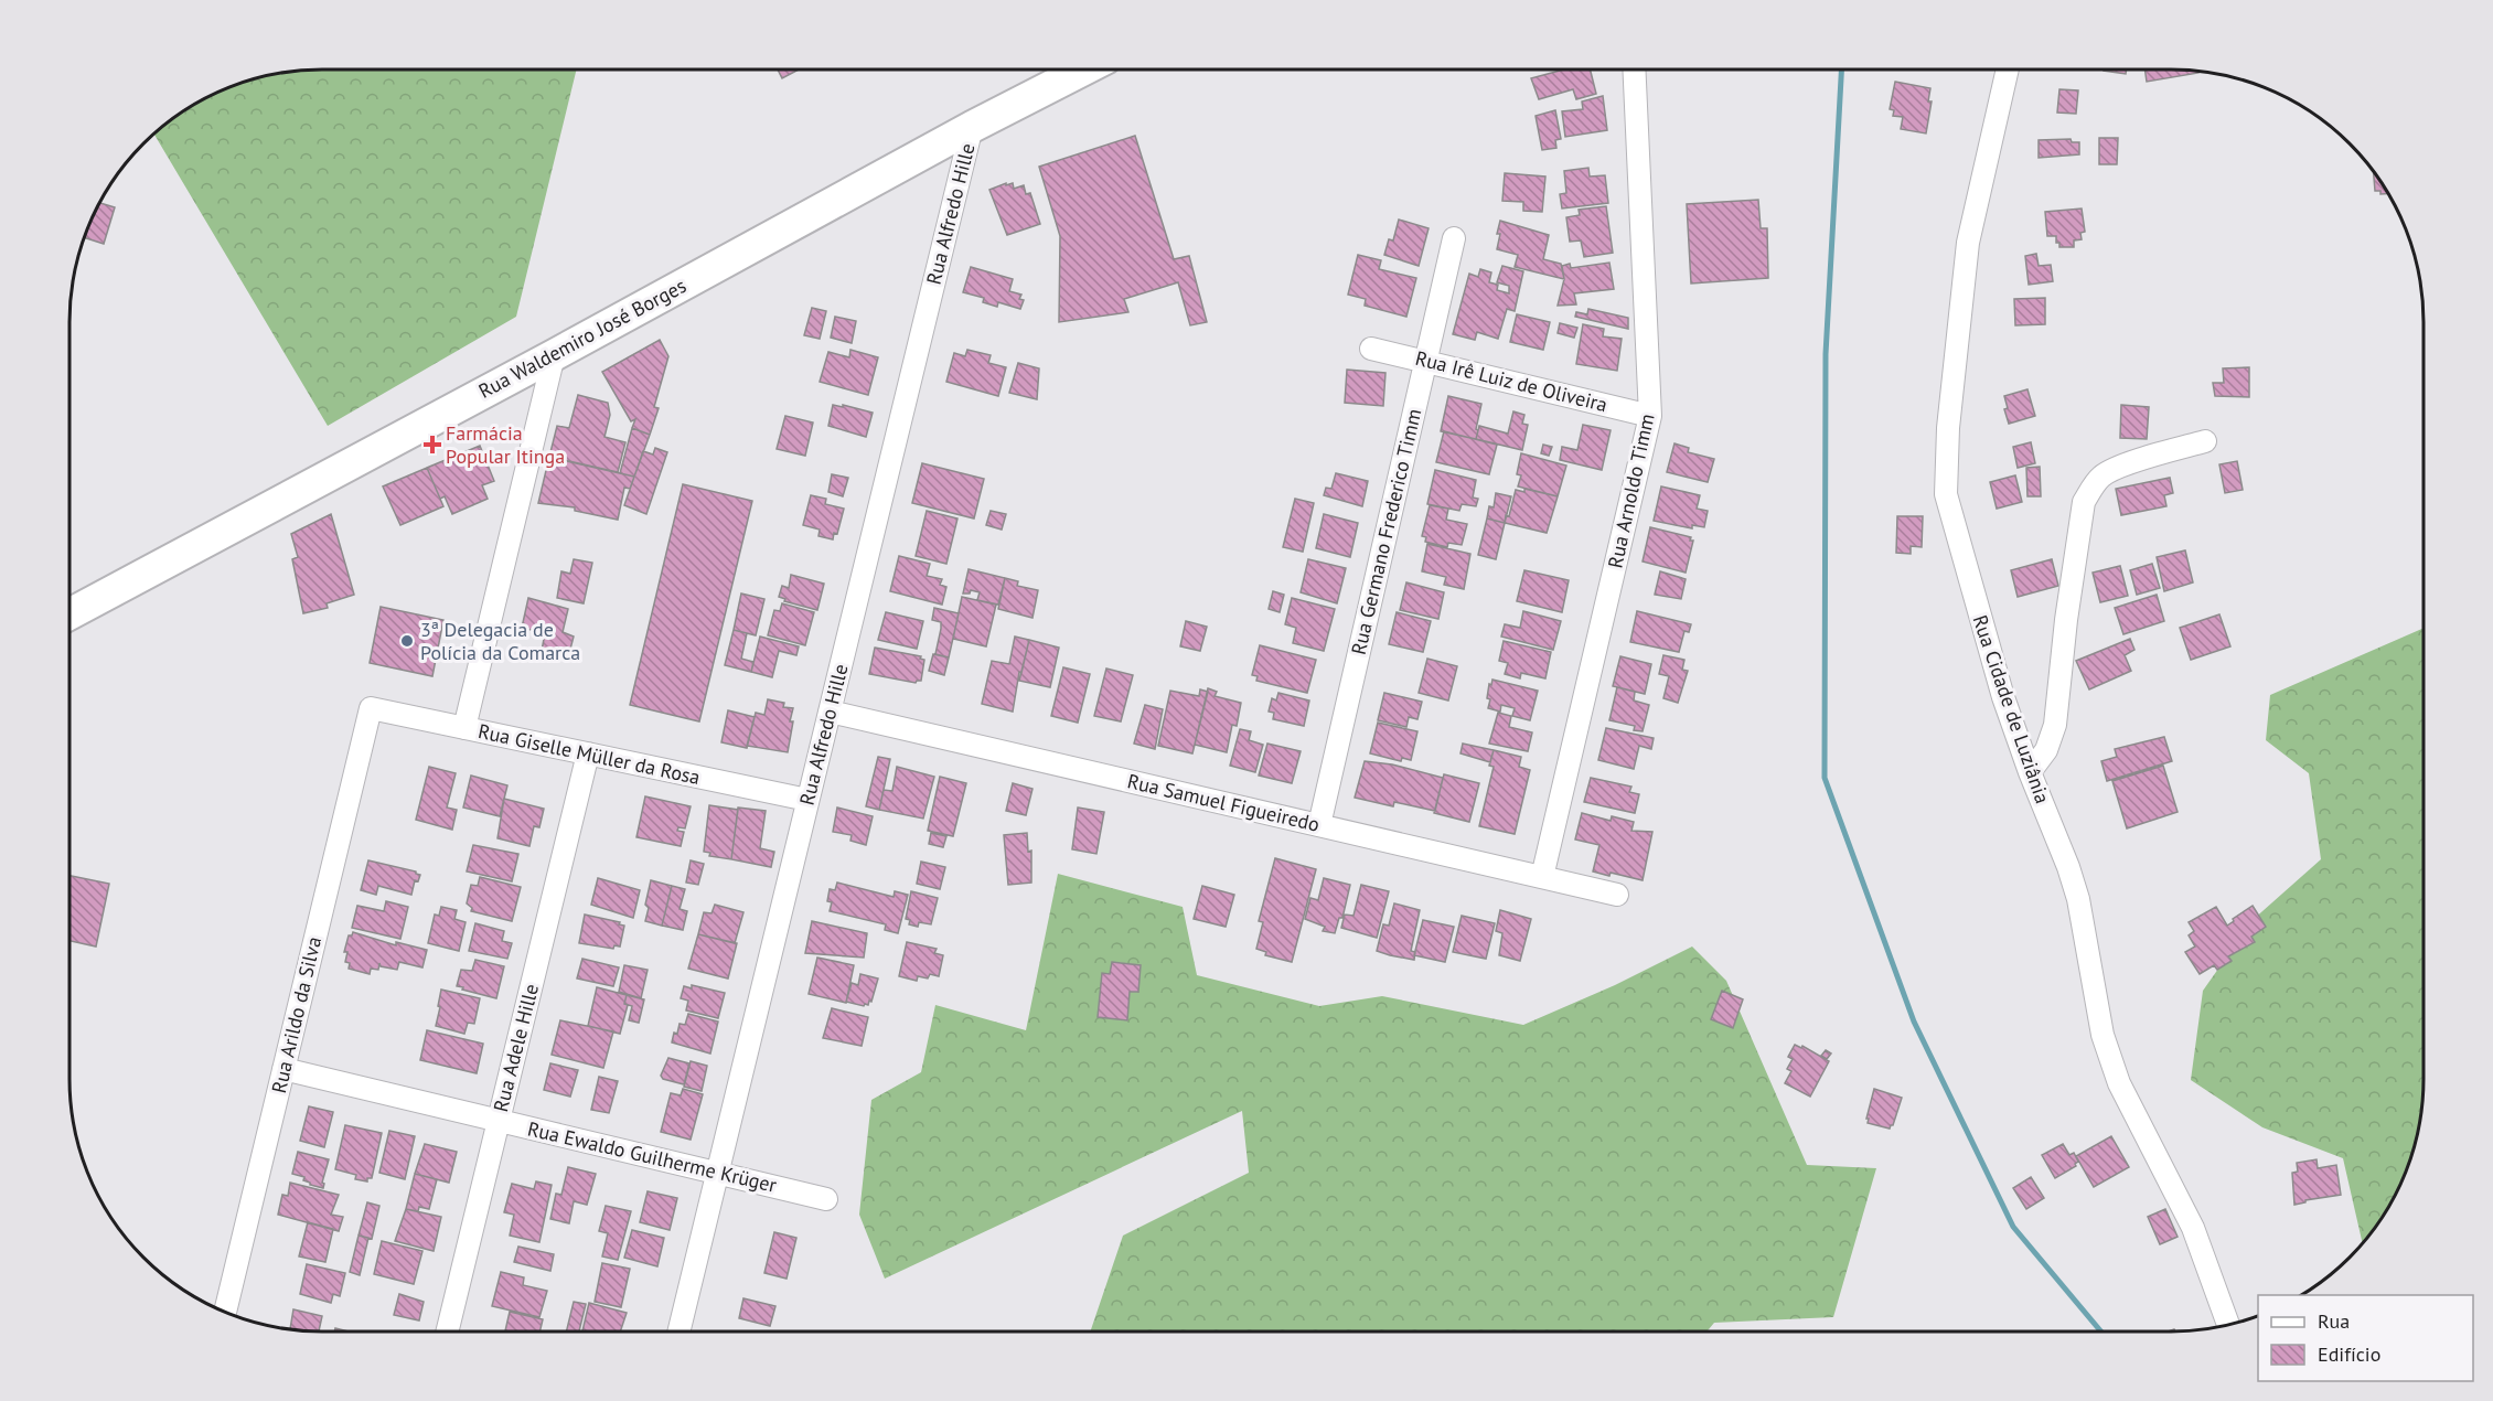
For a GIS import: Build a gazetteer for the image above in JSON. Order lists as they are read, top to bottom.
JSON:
{
  "streets": {
    "main road": ["Rua Waldemiro José Borges"],
    "street": [
      "Rua Alfredo Hille",
      "Rua Irê Luiz de Oliveira",
      "Rua Arnoldo Timm",
      "Rua Germano Frederico Timm",
      "Rua Cidade de Luziânia",
      "Rua Giselle Müller da Rosa",
      "Rua Samuel Figueiredo",
      "Rua Arildo da Silva",
      "Rua Adele Hille",
      "Rua Ewaldo Guilherme Krüger"
    ]
  },
  "crossings": [
    ["Rua Alfredo Hille", "Rua Waldemiro José Borges"],
    ["Rua Alfredo Hille", "Rua Giselle Müller da Rosa"],
    ["Rua Alfredo Hille", "Rua Samuel Figueiredo"],
    ["Rua Alfredo Hille", "Rua Ewaldo Guilherme Krüger"],
    ["Rua Irê Luiz de Oliveira", "Rua Arnoldo Timm"],
    ["Rua Irê Luiz de Oliveira", "Rua Germano Frederico Timm"],
    ["Rua Arnoldo Timm", "Rua Samuel Figueiredo"],
    ["Rua Germano Frederico Timm", "Rua Samuel Figueiredo"],
    ["Rua Giselle Müller da Rosa", "Rua Arildo da Silva"],
    ["Rua Giselle Müller da Rosa", "Rua Adele Hille"],
    ["Rua Arildo da Silva", "Rua Ewaldo Guilherme Krüger"],
    ["Rua Adele Hille", "Rua Ewaldo Guilherme Krüger"]
  ],
  "places": {
    "health": ["Farmácia Popular Itinga"],
    "other": ["3ª Delegacia de Polícia da Comarca"]
  },
  "legend": ["Rua", "Edifício"]
}
